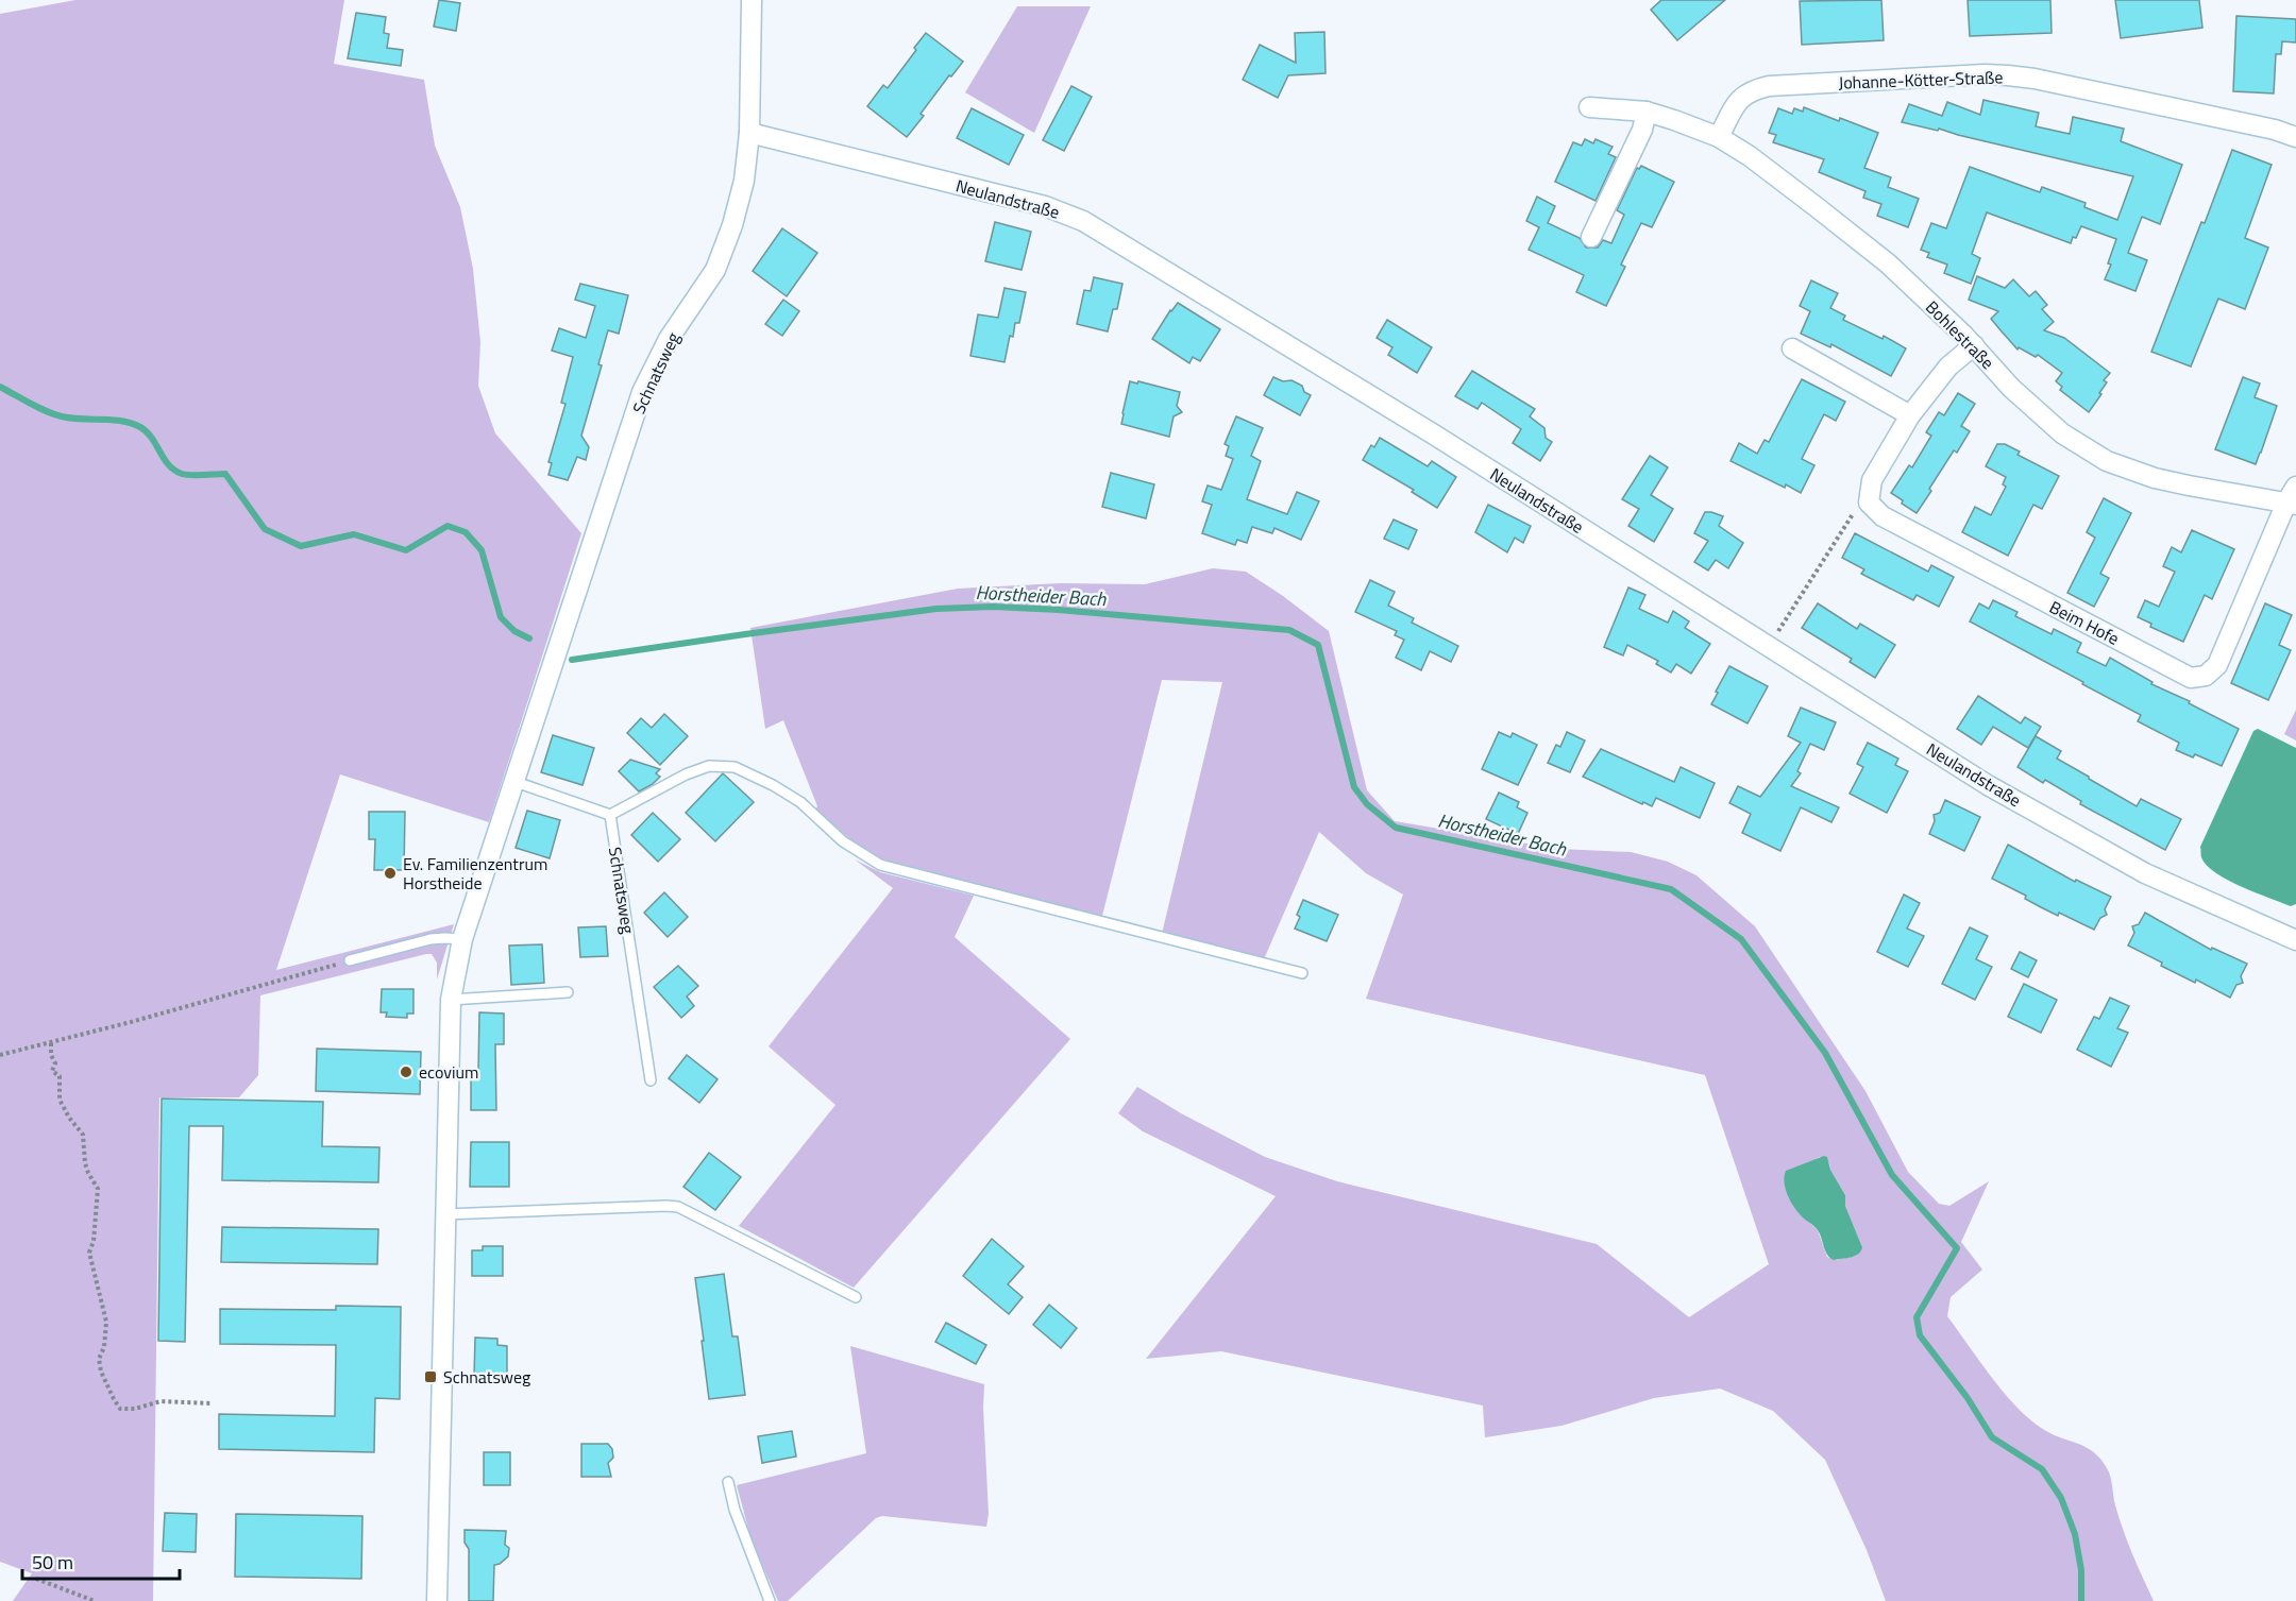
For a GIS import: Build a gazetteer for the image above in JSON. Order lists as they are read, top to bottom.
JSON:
{
  "streets": {
    "street": [
      "Johanne-Kötter-Straße",
      "Neulandstraße",
      "Bohlestraße",
      "Schnatsweg",
      "Beim Hofe"
    ]
  },
  "crossings": [
    ["Johanne-Kötter-Straße", "Bohlestraße"],
    ["Neulandstraße", "Schnatsweg"],
    ["Bohlestraße", "Beim Hofe"]
  ],
  "water": ["Horstheider Bach"],
  "places": {
    "other": ["Ev. Familienzentrum Horstheide", "ecovium"],
    "transit": ["Schnatsweg"]
  },
  "scale_bar": "50 m"
}
